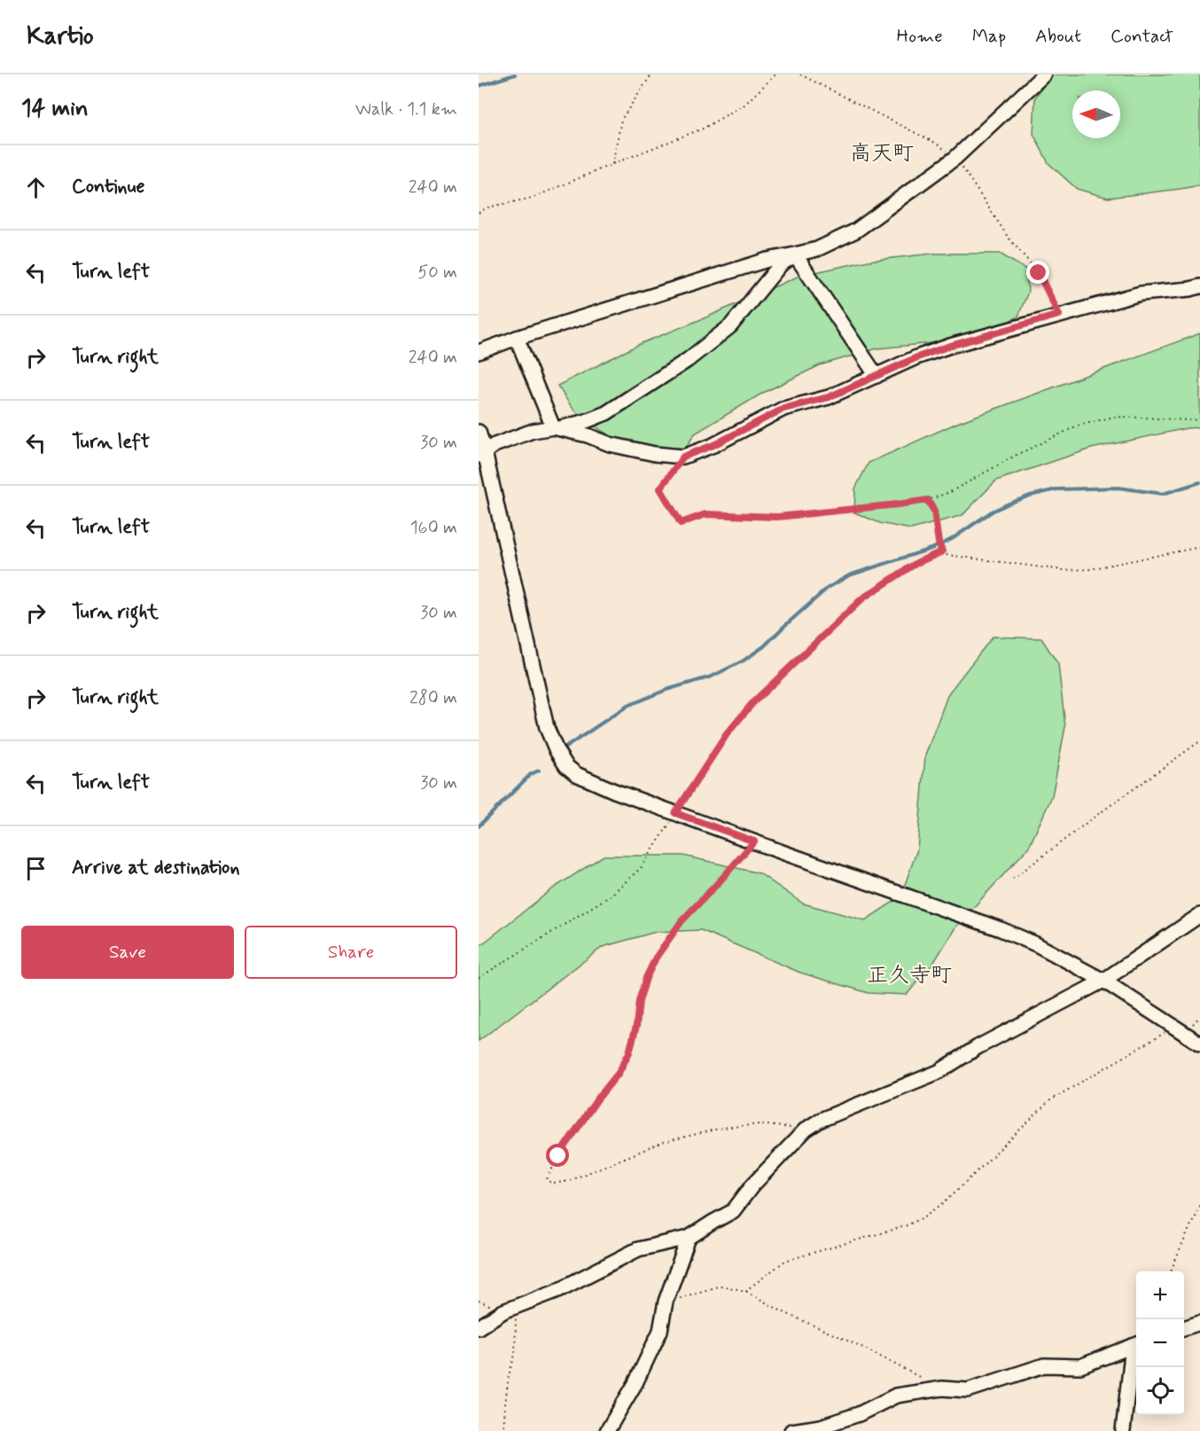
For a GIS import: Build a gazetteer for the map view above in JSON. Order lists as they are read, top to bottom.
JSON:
{
  "districts": ["高天町", "正久寺町"],
  "north": "left",
  "page": {
    "header": "Kartio",
    "nav": [
      "Home",
      "Map",
      "About",
      "Contact"
    ],
    "heading": ["14 min", "Walk · 1.1 km"],
    "list": [
      ["Continue", "240 m"],
      ["Turn left", "50 m"],
      ["Turn right", "240 m"],
      ["Turn left", "30 m"],
      ["Turn left", "160 m"],
      ["Turn right", "30 m"],
      ["Turn right", "280 m"],
      ["Turn left", "30 m"],
      "Arrive at destination"
    ],
    "buttons": ["Save", "Share"],
    "map_buttons": ["+", "−"]
  }
}
